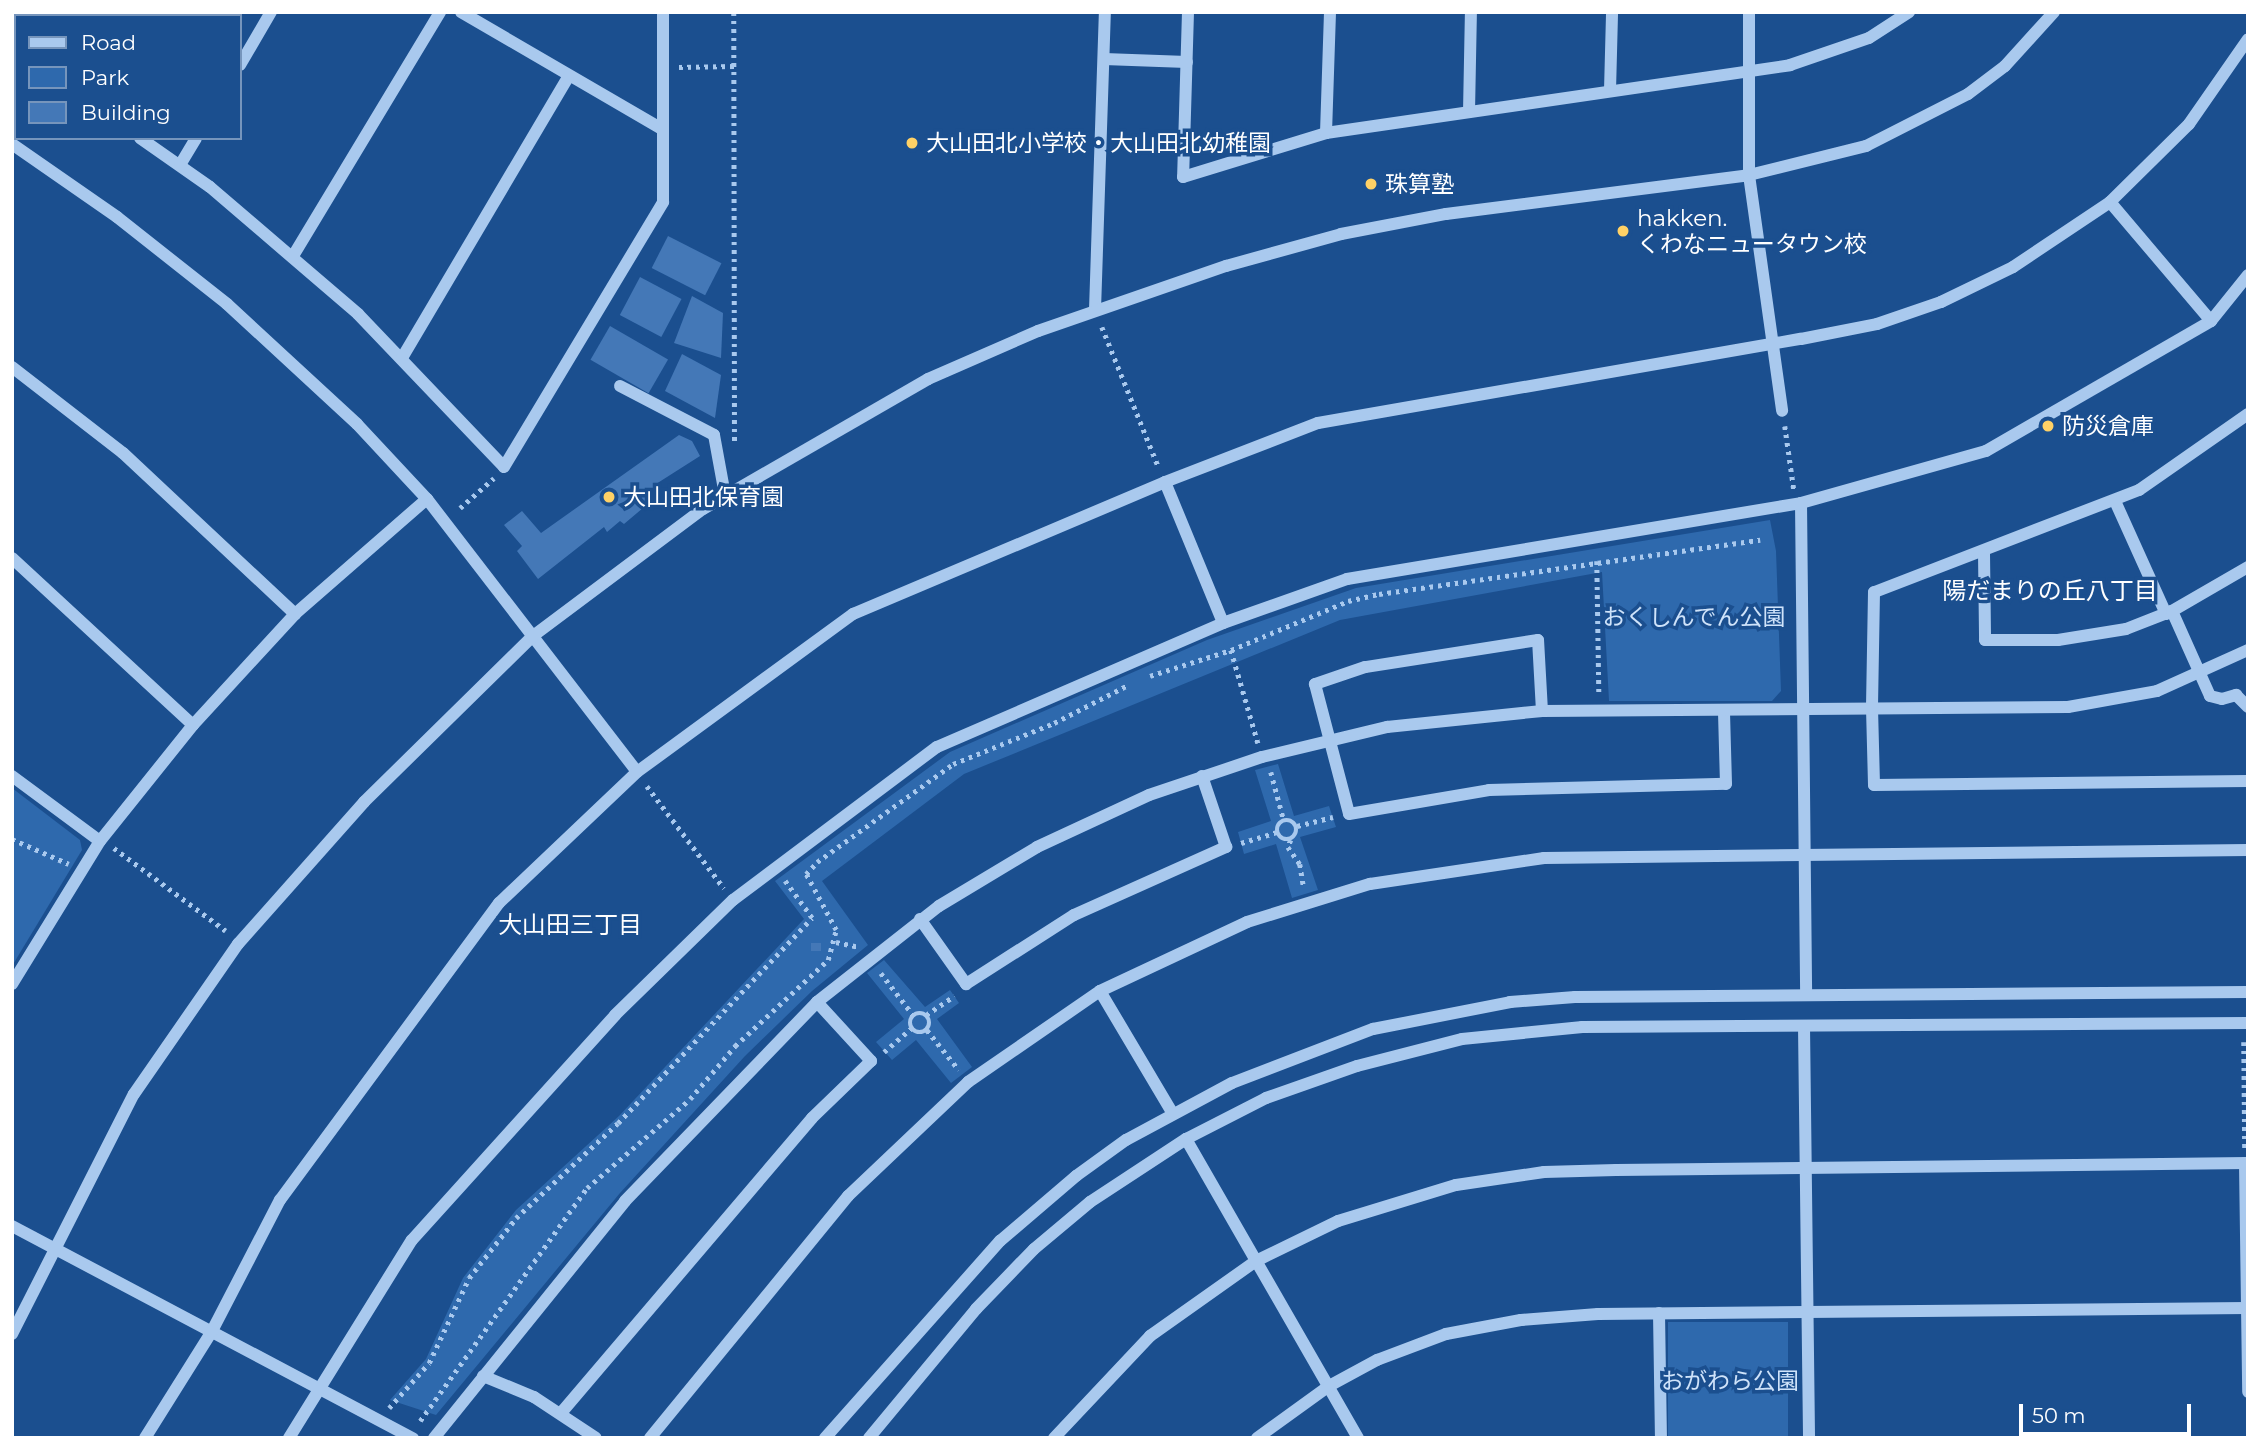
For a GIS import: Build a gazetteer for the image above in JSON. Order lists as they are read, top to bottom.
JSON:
{
  "districts": ["陽だまりの丘八丁目", "大山田三丁目"],
  "parks": ["おくしんでん公園", "おがわら公園"],
  "places": [
    "大山田北小学校・大山田北幼稚園",
    "珠算塾",
    "hakken. くわなニュータウン校",
    "防災倉庫",
    "大山田北保育園"
  ],
  "legend": ["Road", "Park", "Building"],
  "scale_bar": "50 m"
}
